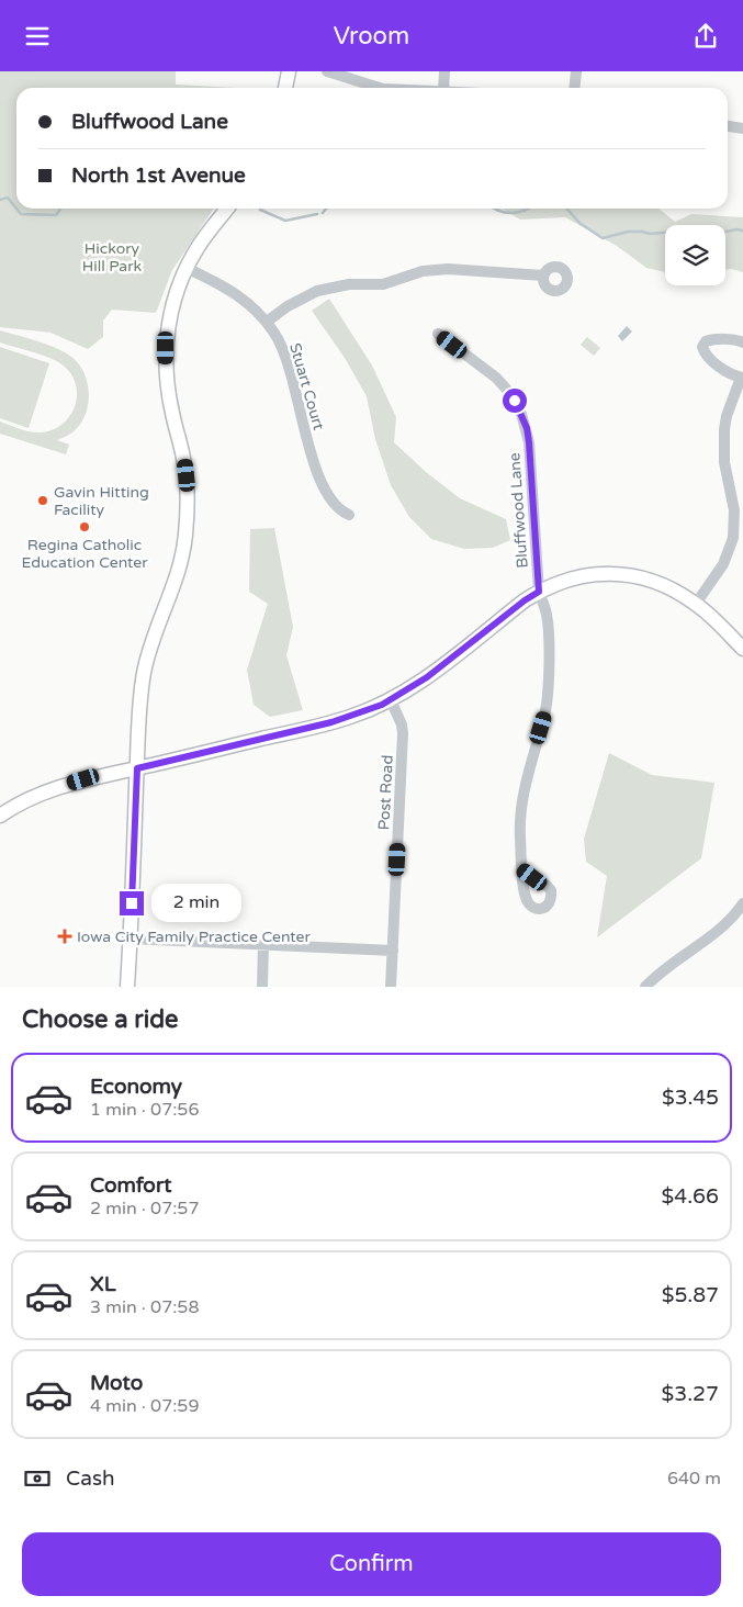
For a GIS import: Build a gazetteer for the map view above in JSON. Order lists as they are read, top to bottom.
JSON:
{
  "streets": {
    "street": ["Stuart Court", "Bluffwood Lane", "Post Road"]
  },
  "parks": ["Hickory Hill Park"],
  "places": {
    "other": ["Gavin Hitting Facility", "Regina Catholic Education Center"],
    "health": ["Iowa City Family Practice Center"]
  },
  "page": {
    "header": "Vroom",
    "banner": ["Bluffwood Lane", "North 1st Avenue"],
    "bubble": "2 min",
    "heading": "Choose a ride",
    "list": [
      {
        "name": "Economy",
        "note": "1 min · 07:56",
        "value": "$3.45"
      },
      {
        "name": "Comfort",
        "note": "2 min · 07:57",
        "value": "$4.66"
      },
      {
        "name": "XL",
        "note": "3 min · 07:58",
        "value": "$5.87"
      },
      {
        "name": "Moto",
        "note": "4 min · 07:59",
        "value": "$3.27"
      }
    ],
    "pay": ["Cash", "640 m"],
    "buttons": "Confirm"
  }
}
